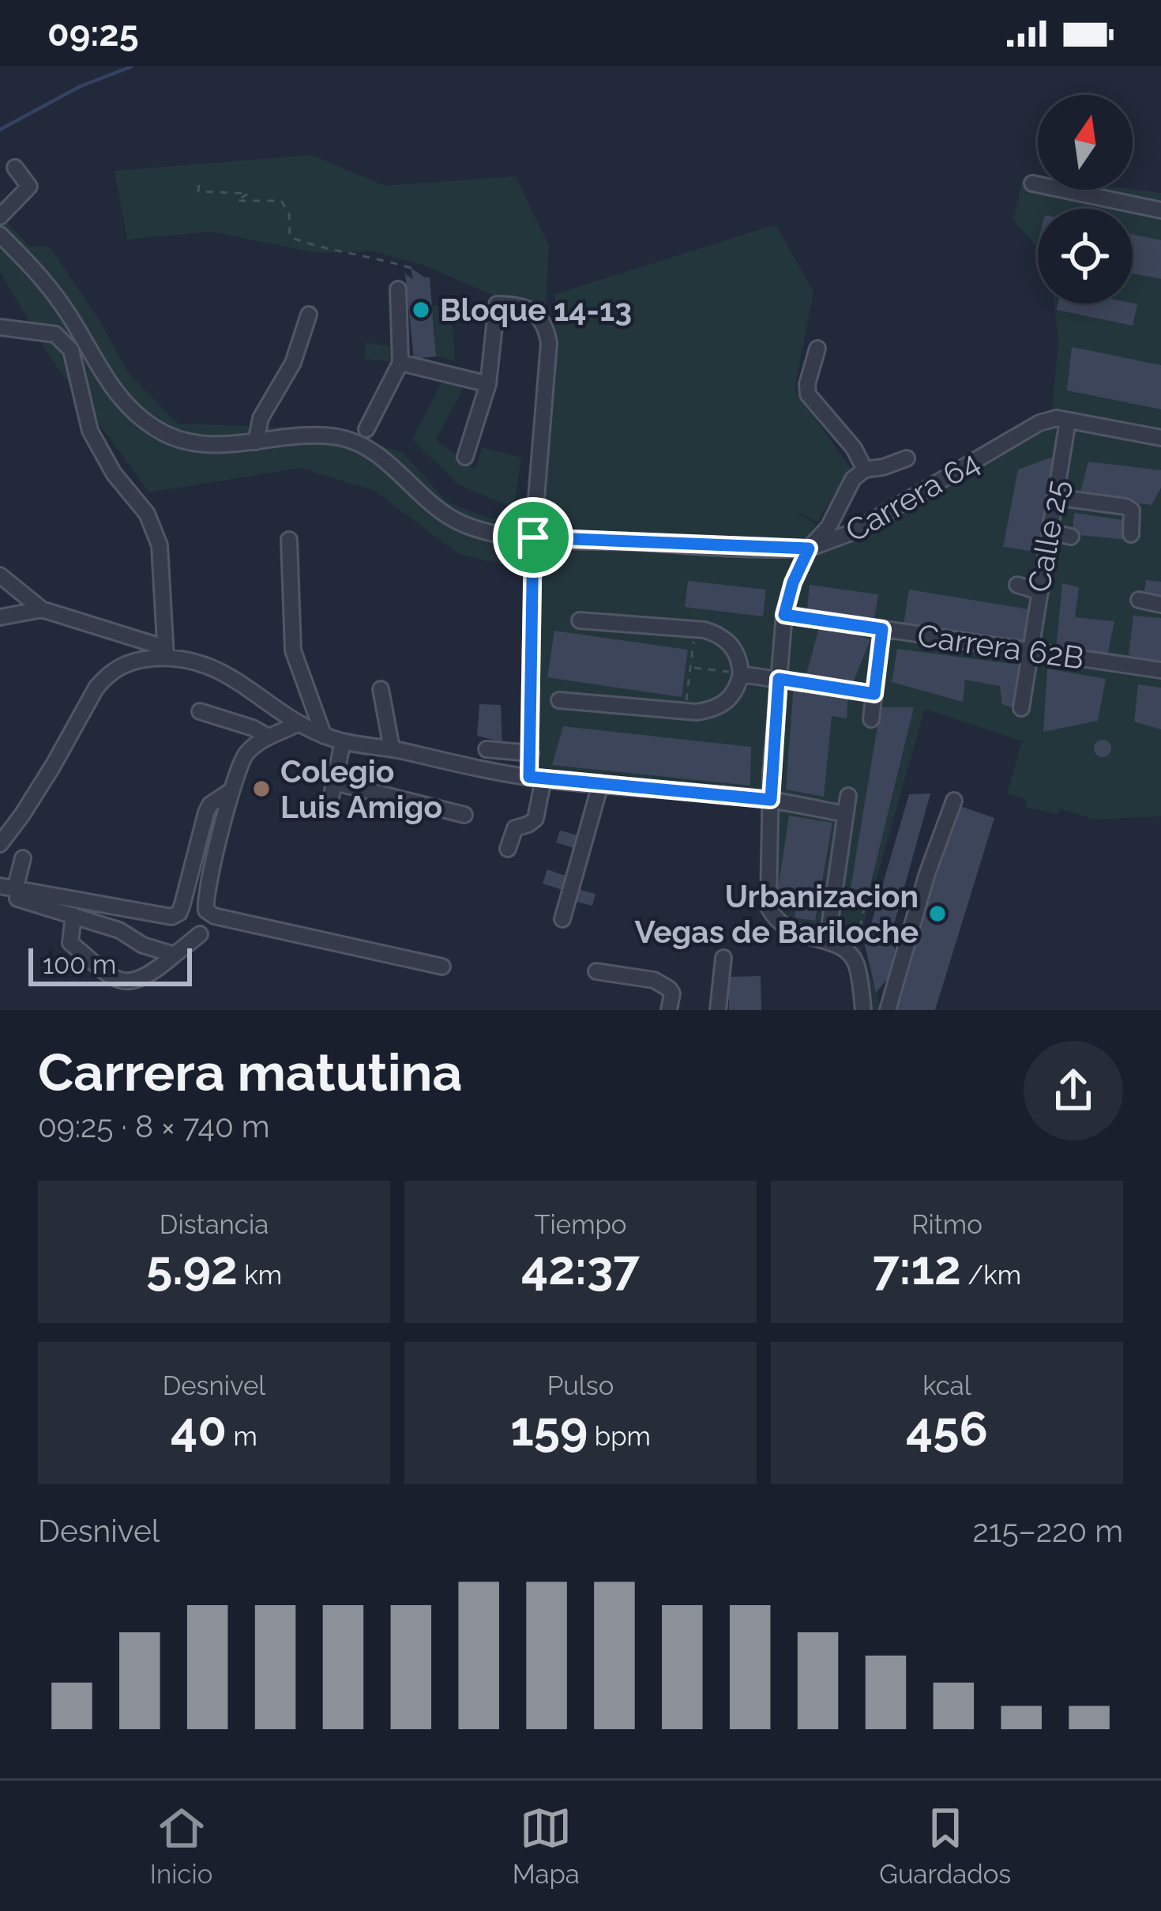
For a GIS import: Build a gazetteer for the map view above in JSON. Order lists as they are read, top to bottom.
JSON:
{
  "streets": {
    "street": ["Carrera 64", "Calle 25", "Carrera 62B"]
  },
  "crossings": [
    ["Carrera 64", "Calle 25"],
    ["Calle 25", "Carrera 62B"]
  ],
  "places": ["Bloque 14-13", "Colegio Luis Amigo", "Urbanizacion Vegas de Bariloche"],
  "scale_bar": "100 m",
  "north": "top",
  "page": {
    "status": "09:25",
    "scale": "100 m",
    "heading": ["Carrera matutina", "09:25 · 8 × 740 m"],
    "stats": [
      ["Distancia", "5.92 km"],
      ["Tiempo", "42:37"],
      ["Ritmo", "7:12 /km"],
      ["Desnivel", "40 m"],
      ["Pulso", "159 bpm"],
      ["kcal", "456"]
    ],
    "chart": ["Desnivel", "215–220 m"],
    "tabs": ["Inicio", "Mapa", "Guardados"]
  }
}
